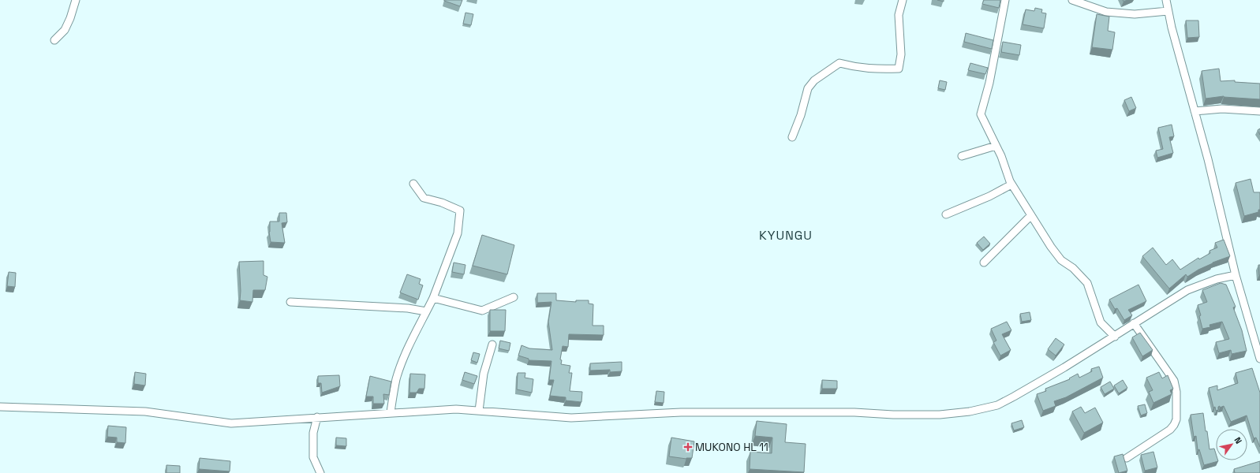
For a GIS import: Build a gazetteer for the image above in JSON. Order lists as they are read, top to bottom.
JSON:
{
  "districts": ["KYUNGU"],
  "places": {
    "health": ["MUKONO HL 11"]
  },
  "north": "top right"
}
